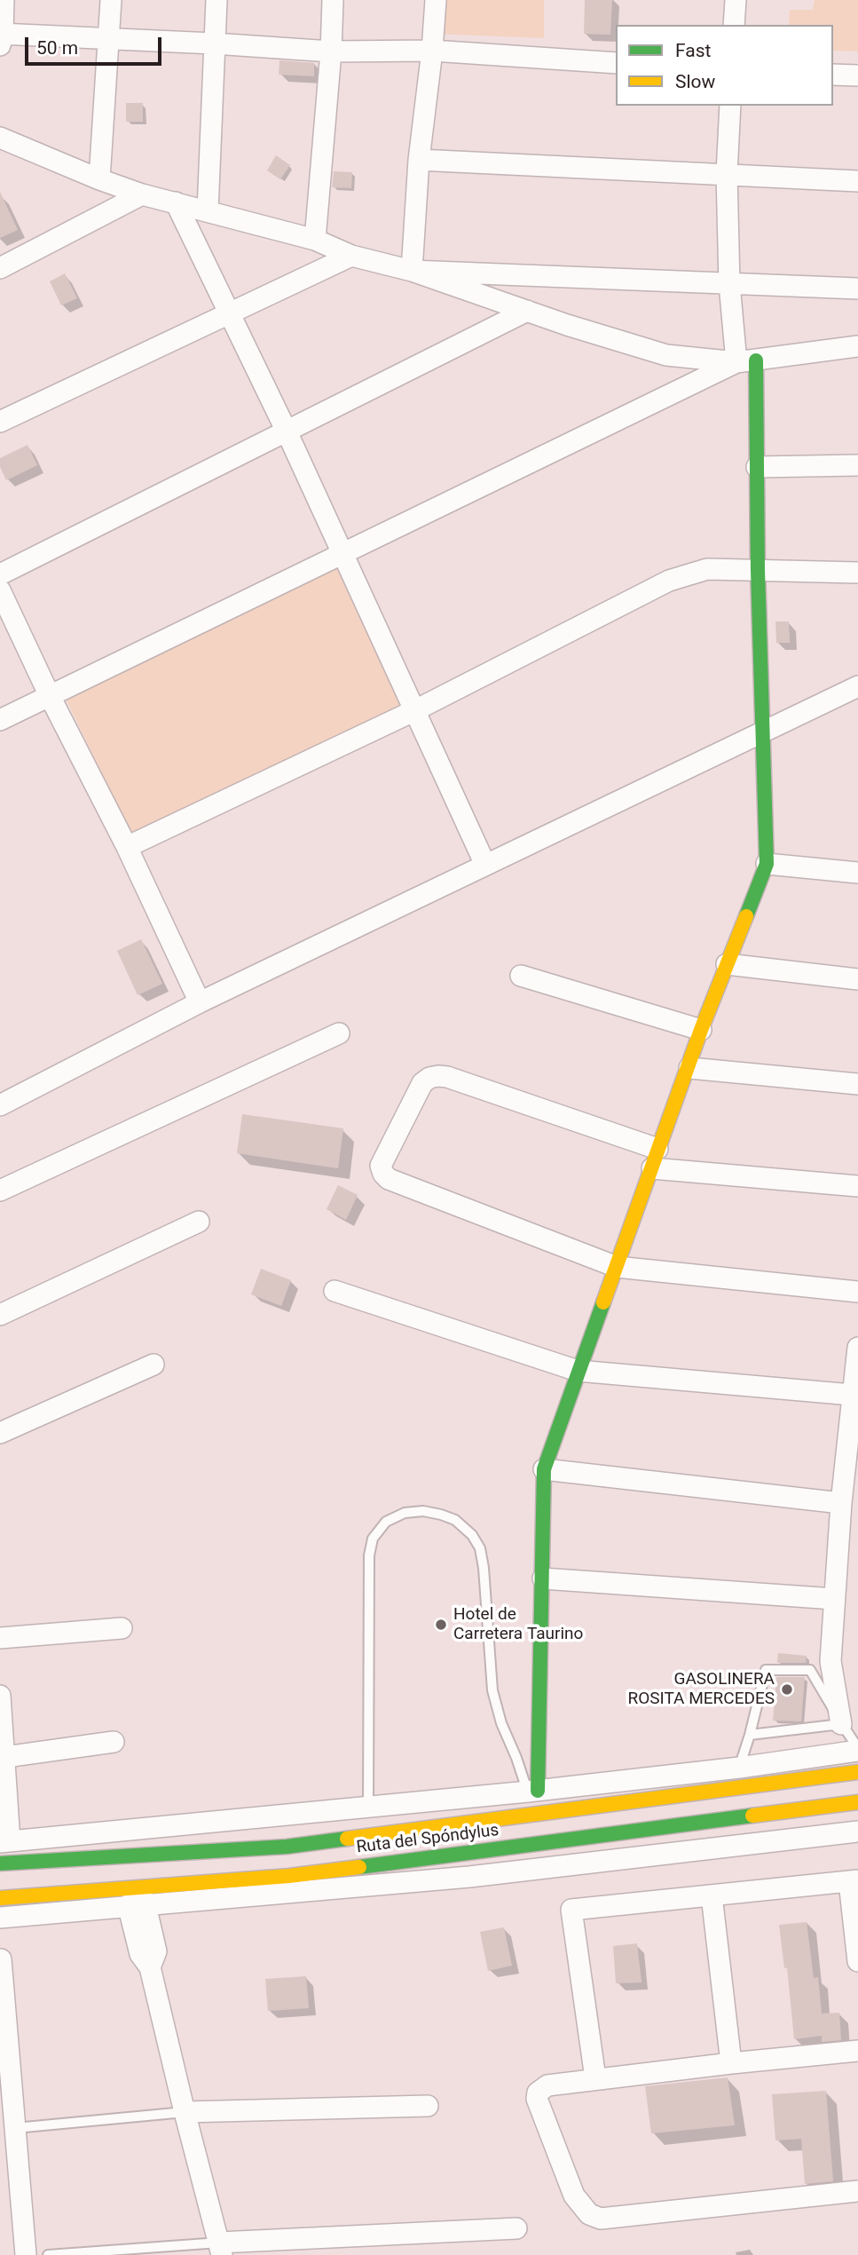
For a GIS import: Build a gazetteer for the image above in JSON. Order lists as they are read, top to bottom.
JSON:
{
  "streets": {
    "main road": ["Ruta del Spóndylus"]
  },
  "places": ["Hotel de Carretera Taurino", "GASOLINERA ROSITA MERCEDES"],
  "legend": ["Fast", "Slow"],
  "scale_bar": "50 m"
}
